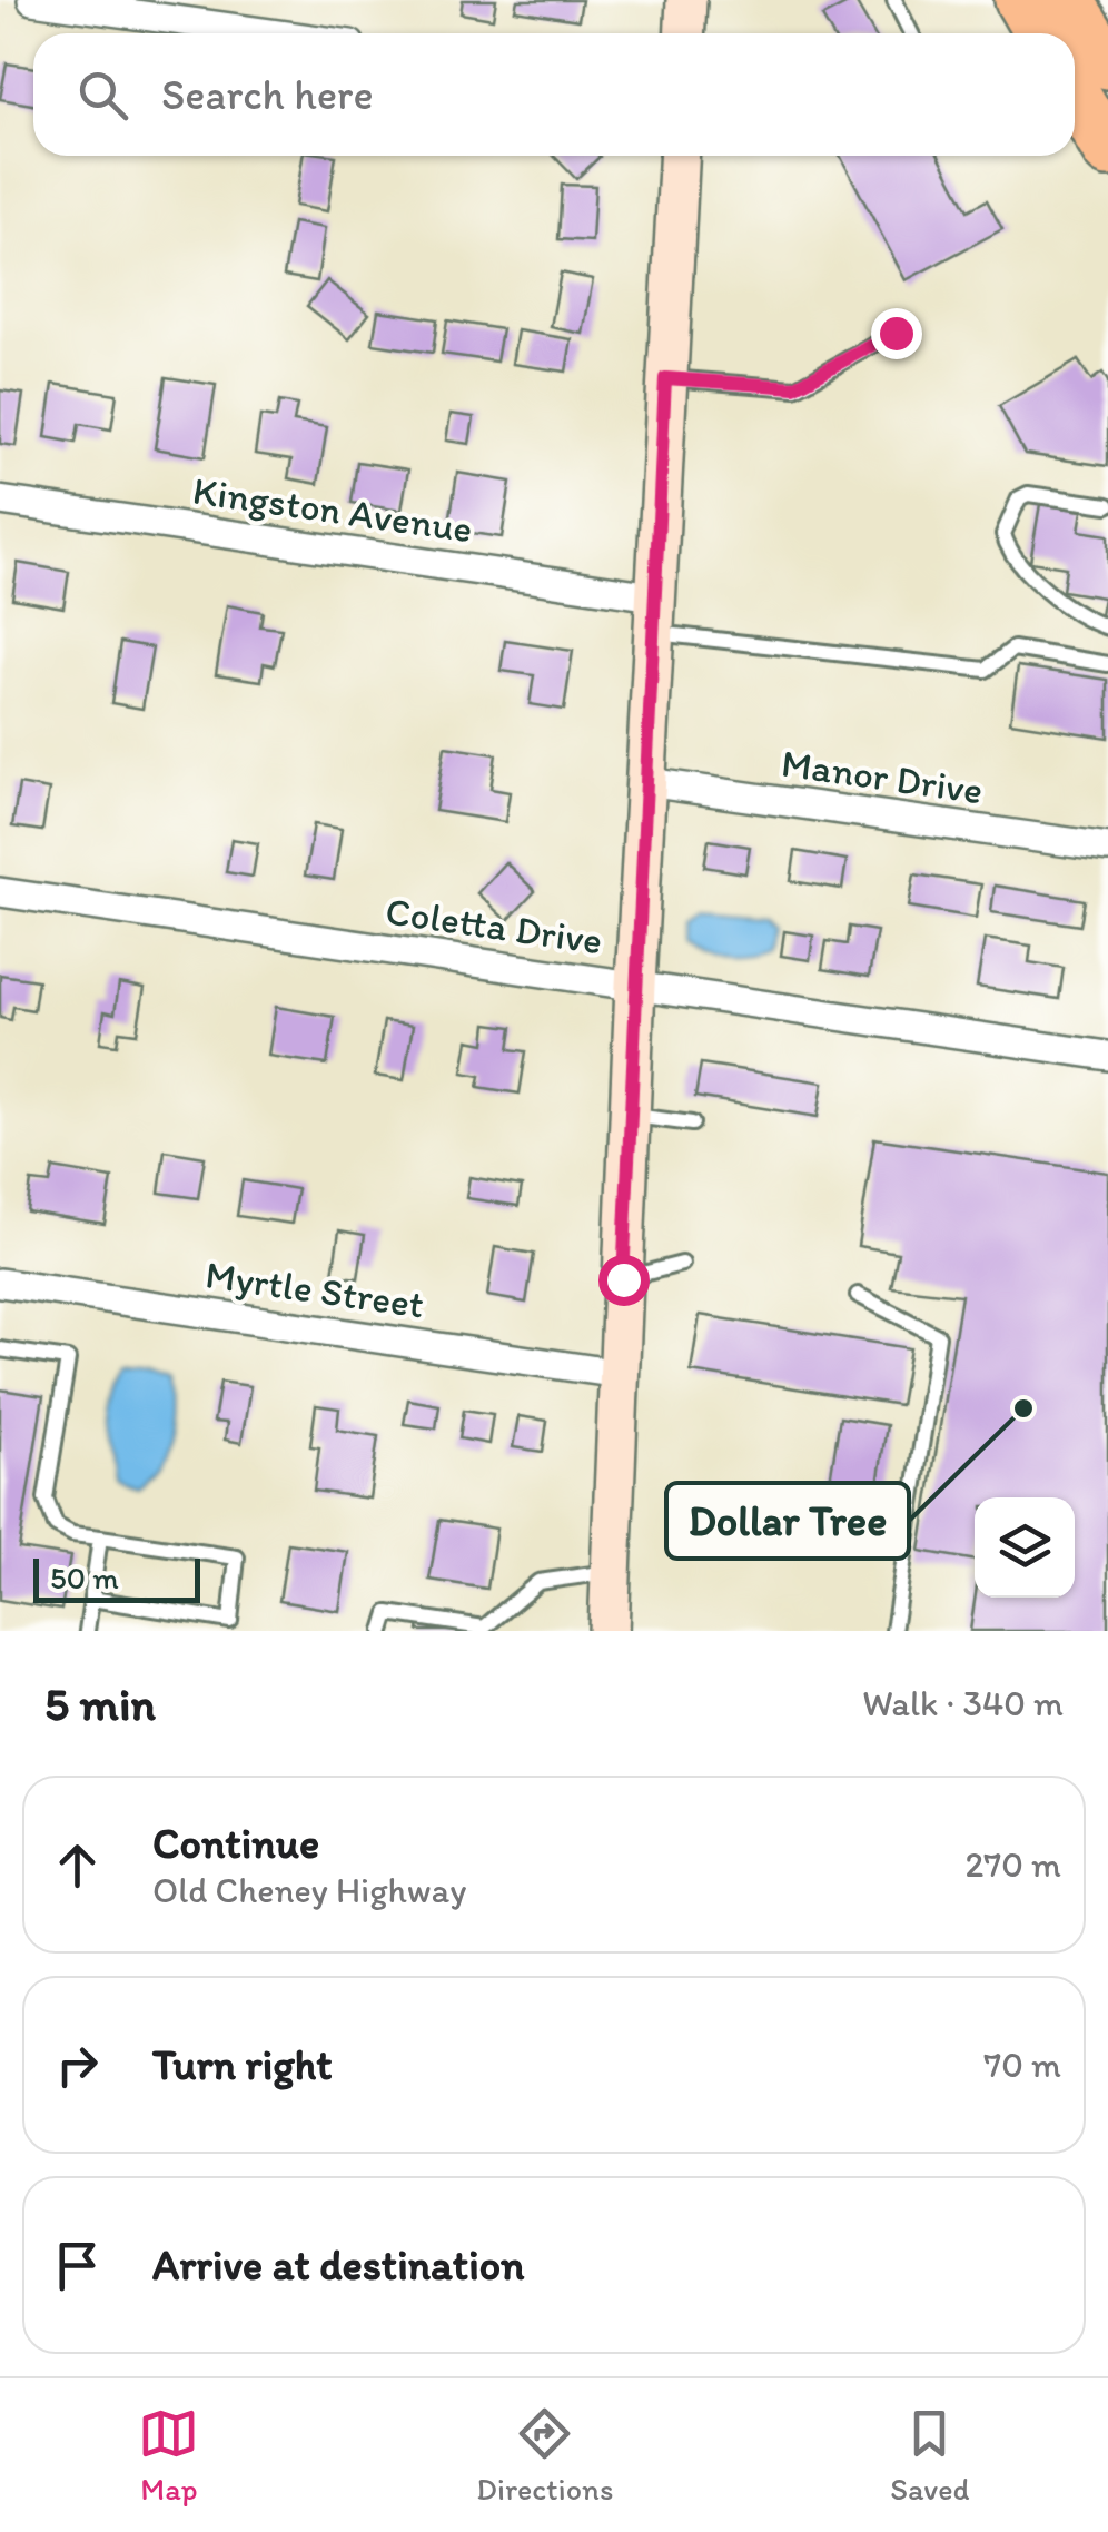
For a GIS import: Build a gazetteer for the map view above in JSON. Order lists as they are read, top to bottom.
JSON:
{
  "streets": {
    "street": [
      "Kingston Avenue",
      "Manor Drive",
      "Coletta Drive",
      "Myrtle Street"
    ]
  },
  "places": ["Dollar Tree"],
  "scale_bar": "50 m",
  "page": {
    "search": "Search here",
    "scale": "50 m",
    "heading": ["5 min", "Walk · 340 m"],
    "list": [
      ["Continue", "Old Cheney Highway", "270 m"],
      ["Turn right", "70 m"],
      "Arrive at destination"
    ],
    "nav": ["Map", "Directions", "Saved"]
  }
}
